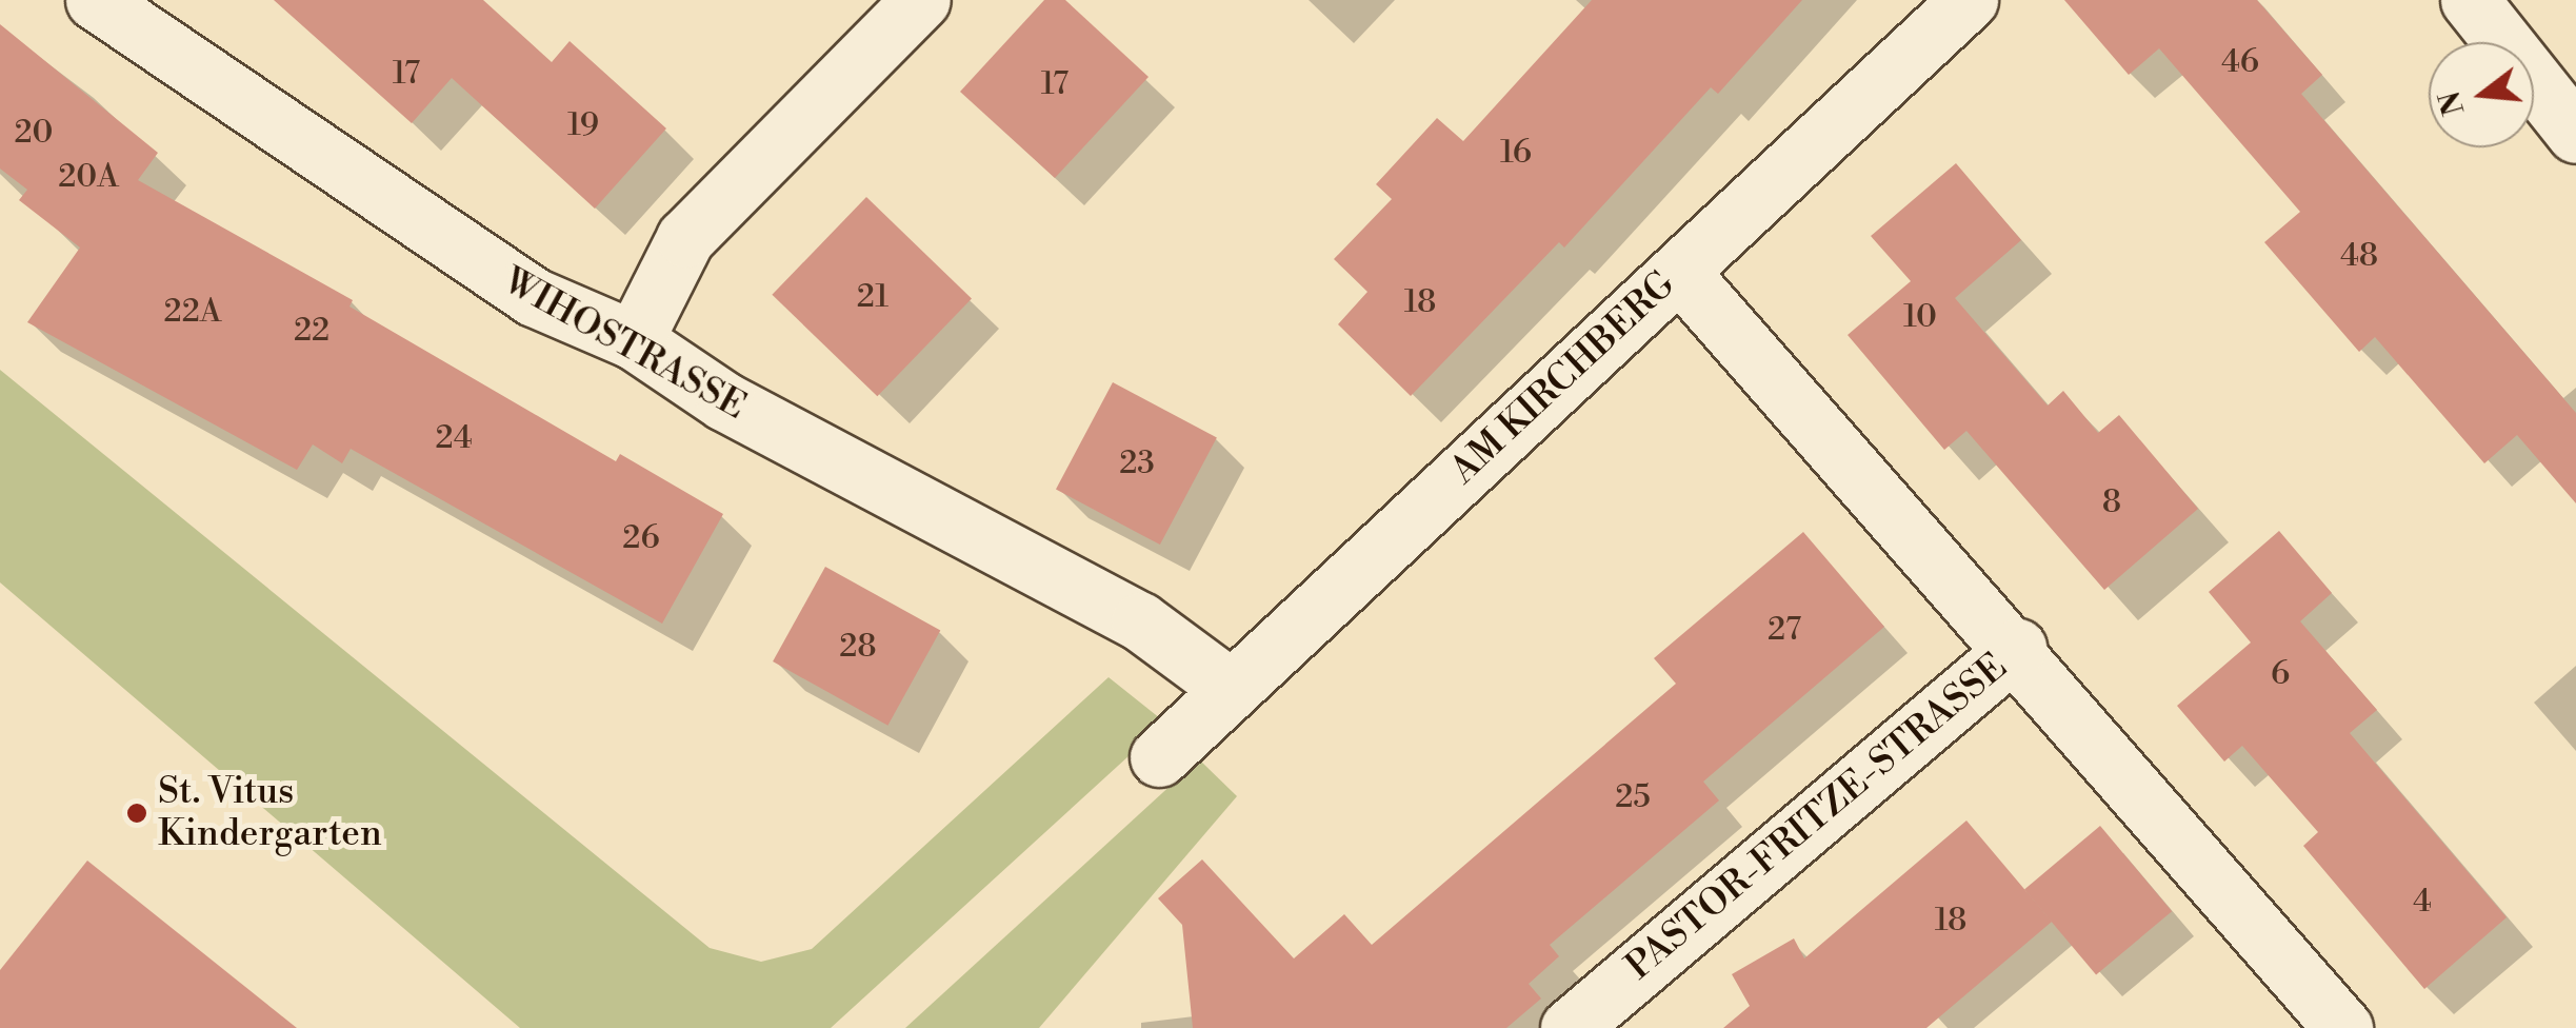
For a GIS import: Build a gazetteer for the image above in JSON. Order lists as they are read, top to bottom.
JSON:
{
  "streets": {
    "street": ["WIHOSTRASSE", "AM KIRCHBERG", "PASTOR-FRITZE-STRASSE"]
  },
  "crossings": [
    ["WIHOSTRASSE", "AM KIRCHBERG"],
    ["AM KIRCHBERG", "PASTOR-FRITZE-STRASSE"]
  ],
  "places": ["St. Vitus Kindergarten"],
  "house_numbers": [
    "46",
    "17",
    "17",
    "19",
    "20",
    "16",
    "20A",
    "48",
    "21",
    "18",
    "22A",
    "10",
    "22",
    "24",
    "23",
    "8",
    "26",
    "27",
    "28",
    "6",
    "25",
    "4",
    "18"
  ],
  "north": "left"
}
